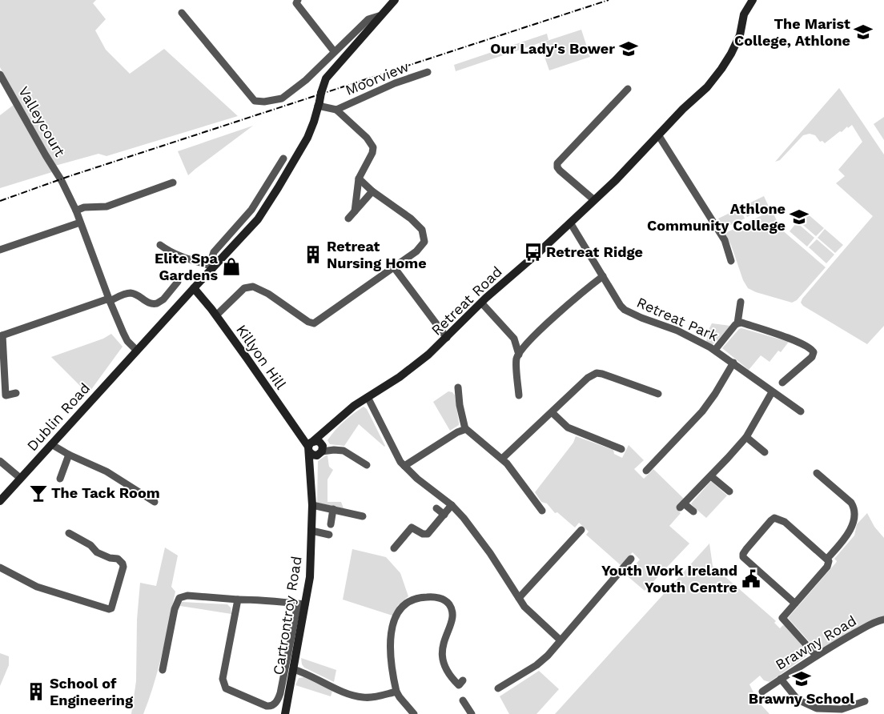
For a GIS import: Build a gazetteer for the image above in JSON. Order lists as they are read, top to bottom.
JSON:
{
  "streets": {
    "street": [
      "Moorview",
      "Valleycourt",
      "Retreat Road",
      "Retreat Park",
      "Killyon Hill",
      "Dublin Road",
      "Cartrontroy Road",
      "Brawny Road"
    ]
  },
  "crossings": [
    ["Moorview", "Dublin Road"],
    ["Retreat Road", "Retreat Park"],
    ["Retreat Road", "Killyon Hill"],
    ["Retreat Road", "Cartrontroy Road"],
    ["Killyon Hill", "Dublin Road"],
    ["Killyon Hill", "Cartrontroy Road"]
  ],
  "places": {
    "school or university": [
      "The Marist College, Athlone",
      "Our Lady's Bower",
      "Athlone Community College",
      "Brawny School"
    ],
    "bus stop": ["Retreat Ridge"],
    "building": ["Retreat Nursing Home", "School of Engineering"],
    "shop": ["Elite Spa Gardens"],
    "bar": ["The Tack Room"],
    "public building": ["Youth Work Ireland Youth Centre"]
  }
}
